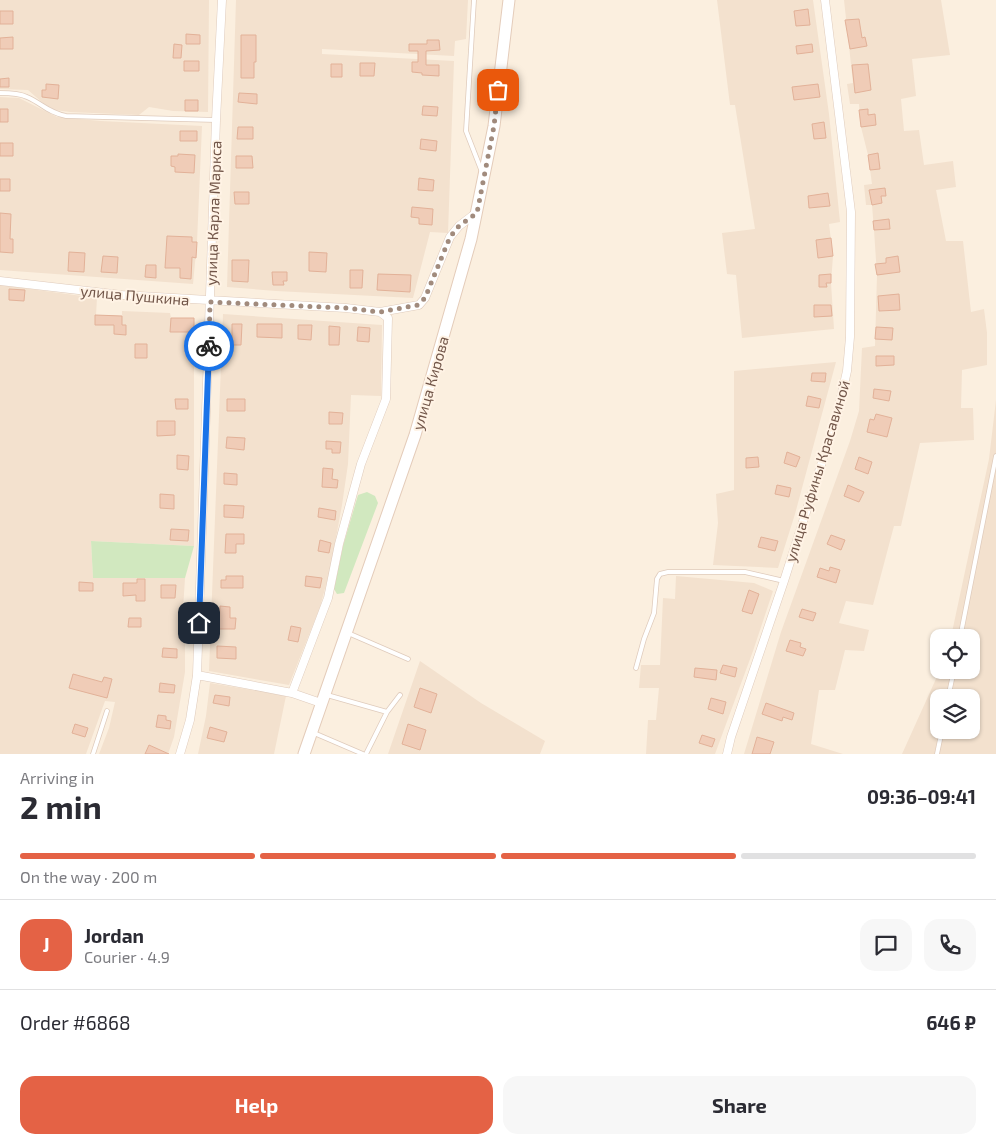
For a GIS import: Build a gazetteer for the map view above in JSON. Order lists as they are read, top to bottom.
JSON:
{
  "streets": {
    "main road": ["улица Кирова"],
    "street": ["улица Карла Маркса", "улица Пушкина", "улица Руфины Красавиной"]
  },
  "crossings": [
    ["улица Карла Маркса", "улица Пушкина"]
  ],
  "page": {
    "heading": ["2 min", "Arriving in", "09:36–09:41"],
    "panel": [
      "Jordan",
      "Courier · 4.9",
      "Order #6868",
      "646 ₽"
    ],
    "bar": "On the way · 200 m",
    "round": "J",
    "buttons": ["Help", "Share"]
  }
}
